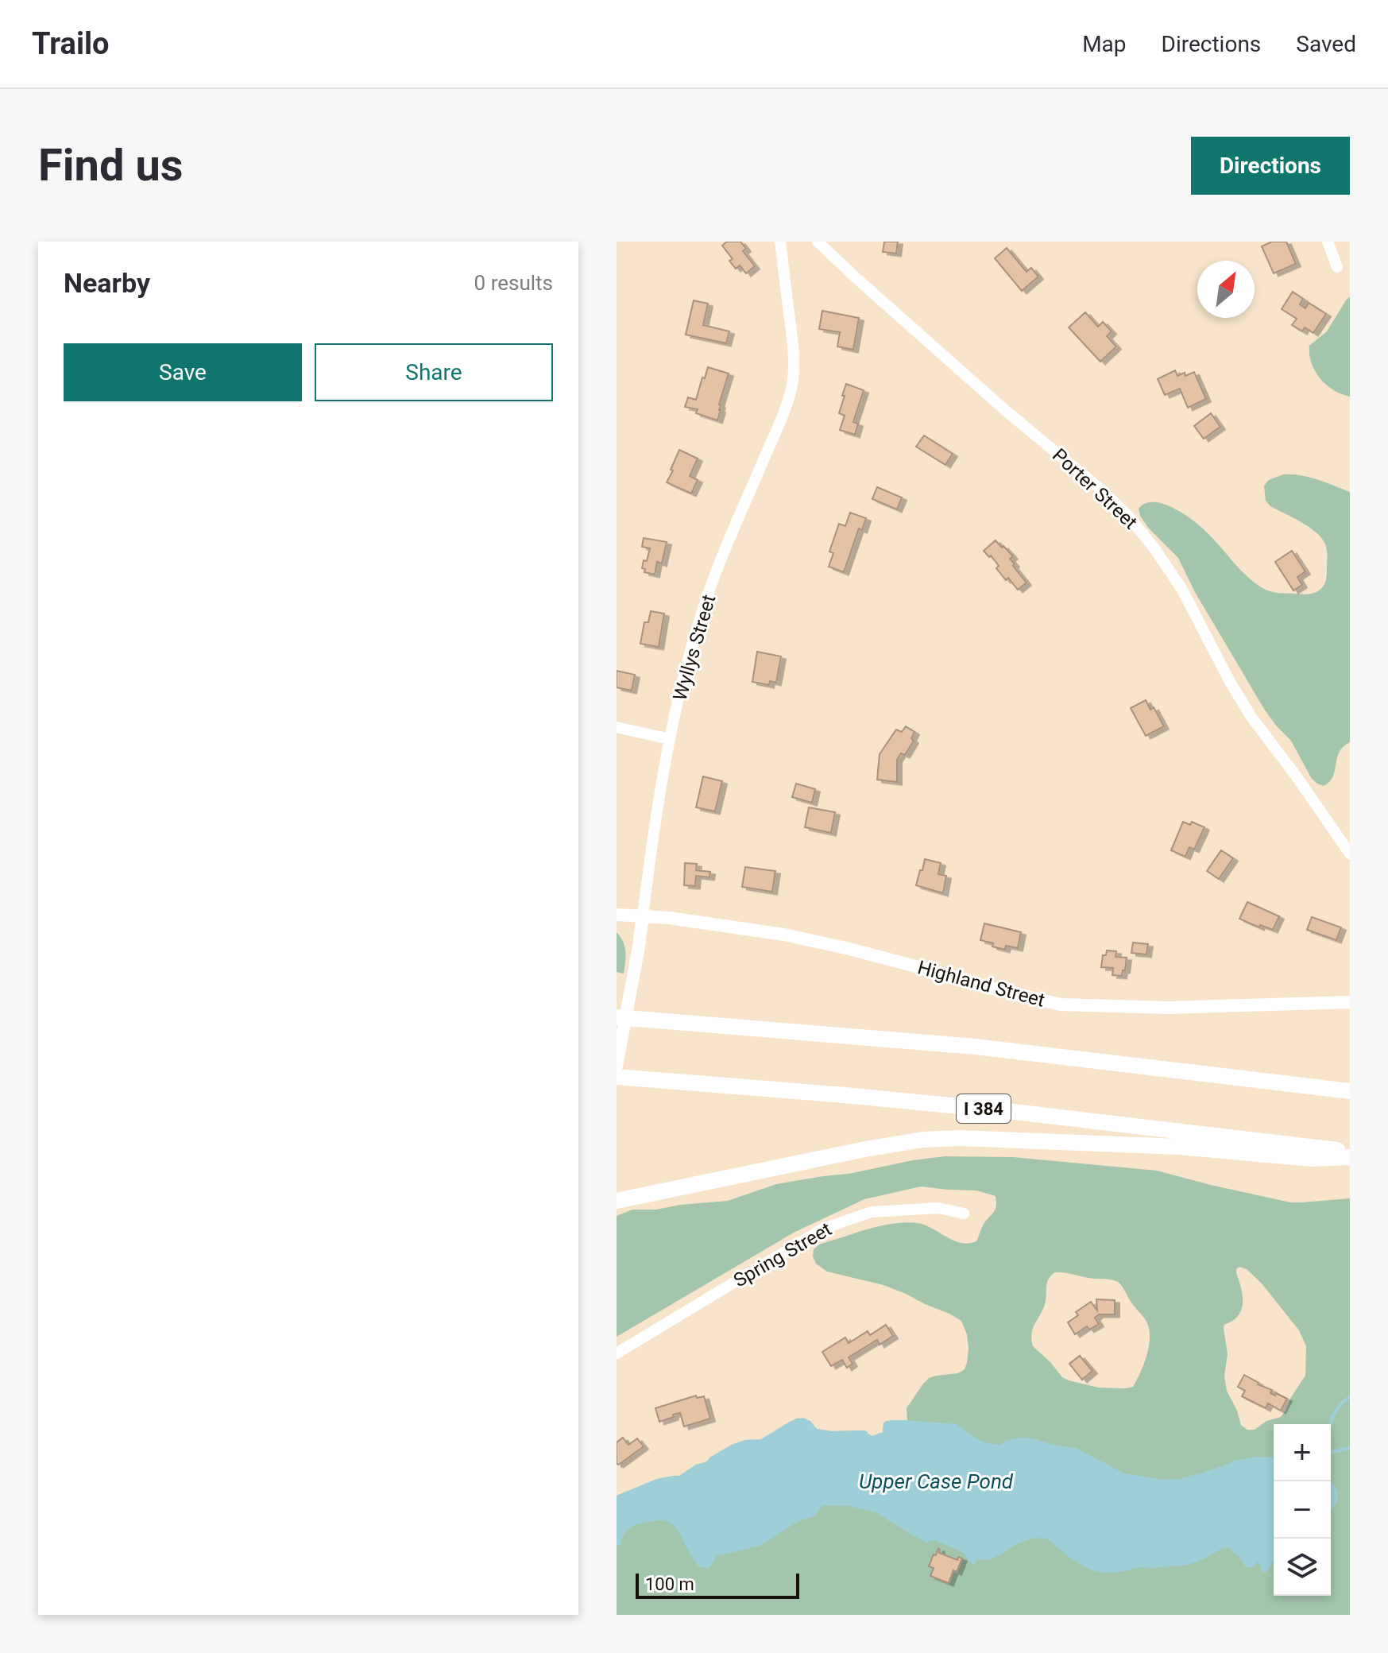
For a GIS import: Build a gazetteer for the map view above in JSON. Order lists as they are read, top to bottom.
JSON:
{
  "streets": {
    "highway": ["I 384"],
    "main road": ["Wyllys Street", "Highland Street"],
    "street": ["Porter Street", "Spring Street"]
  },
  "crossings": [
    ["Wyllys Street", "Highland Street"]
  ],
  "water": ["Upper Case Pond"],
  "scale_bar": "100 m",
  "north": "top right",
  "page": {
    "header": "Trailo",
    "nav": ["Map", "Directions", "Saved"],
    "buttons": [
      "Directions",
      ["Save", "Share"]
    ],
    "title": "Find us",
    "heading": ["Nearby", "0 results"],
    "map_buttons": ["+", "−"],
    "scale": "100 m"
  }
}
